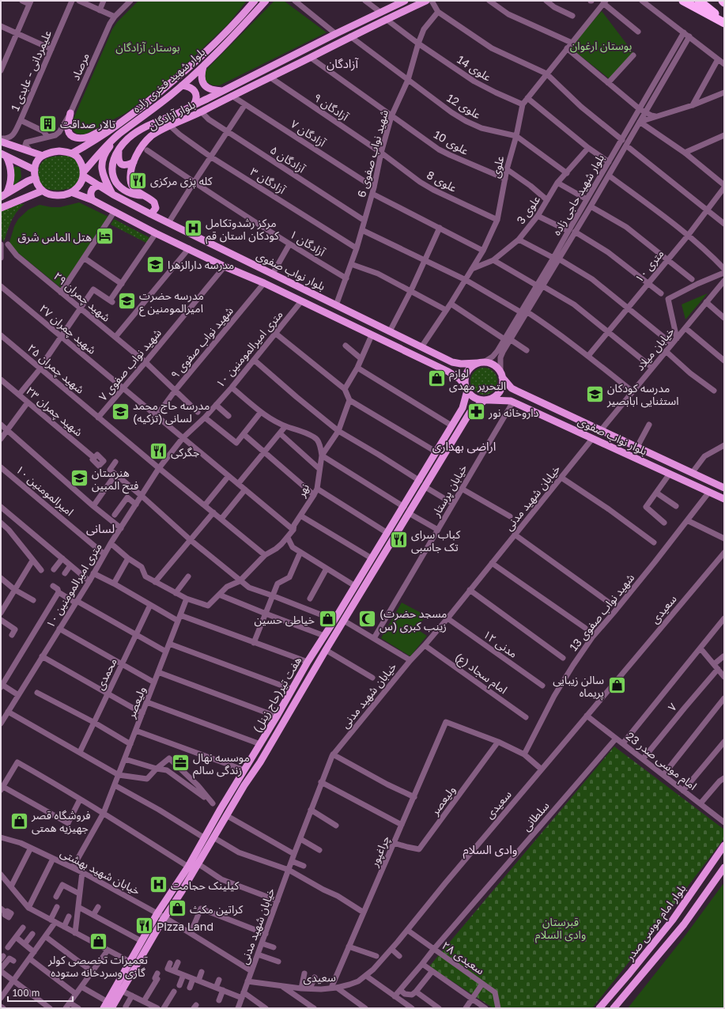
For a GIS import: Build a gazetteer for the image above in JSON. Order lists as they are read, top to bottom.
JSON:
{
  "streets": {
    "main road": [
      "بلوار شهید فخری زاده",
      "بلوار آزادگان",
      "بلوار نواب صفوی",
      "هفت تیر(حاج زینل)",
      "بلوار امام موسی صدر"
    ],
    "street": [
      "مرصاد",
      "علوی 14",
      "علیمردانی - عابدی 1",
      "علوی 12",
      "آزادگان ۹",
      "آزادگان ۷",
      "علوی 10",
      "شهید نواب صفوی 6",
      "آزادگان ۵",
      "علوی",
      "آزادگان ۳",
      "علوی 8",
      "بلوار شهید حاجی زاده",
      "علوی 3",
      "آزادگان ۱",
      "۱۰ متری",
      "شهید چمران ۲۹",
      "شهید چمران ۲۷",
      "شهید نواب صفوی ۹",
      "۱۰ متری امیرالمومنین",
      "خیابان میلاد",
      "شهید نواب صفوی ۷",
      "شهید چمران ۲۵",
      "شهید چمران ۲۳",
      "امیرالمومنین ۱۰",
      "نهر",
      "خیابان پرستار",
      "خیابان شهید مدنی",
      "سعیدی",
      "شهید نواب صفوی 13",
      "مدنی ۱۲",
      "امام سجاد (ع)",
      "محمدی",
      "ولیعصر",
      "۷",
      "امام موسی صدر 23",
      "سلطانی",
      "چراغپور",
      "خیابان شهید بهشتی",
      "سعیدی ۲۸"
    ]
  },
  "crossings": [
    ["علوی 14", "بلوار آزادگان"],
    ["علوی 14", "شهید نواب صفوی 6"],
    ["علوی 14", "علوی"],
    ["بلوار شهید فخری زاده", "بلوار نواب صفوی"],
    ["علوی 12", "بلوار آزادگان"],
    ["علوی 12", "شهید نواب صفوی 6"],
    ["علوی 12", "علوی"],
    ["آزادگان ۹", "بلوار آزادگان"],
    ["آزادگان ۹", "شهید نواب صفوی 6"],
    ["آزادگان ۹", "علوی 8"],
    ["بلوار آزادگان", "آزادگان ۷"],
    ["بلوار آزادگان", "علوی 10"],
    ["بلوار آزادگان", "آزادگان ۵"],
    ["بلوار آزادگان", "آزادگان ۳"],
    ["آزادگان ۷", "شهید نواب صفوی 6"],
    ["علوی 10", "شهید نواب صفوی 6"],
    ["علوی 10", "علوی"],
    ["شهید نواب صفوی 6", "آزادگان ۵"],
    ["شهید نواب صفوی 6", "آزادگان ۳"],
    ["شهید نواب صفوی 6", "علوی 8"],
    ["شهید نواب صفوی 6", "آزادگان ۱"],
    ["شهید نواب صفوی 6", "بلوار نواب صفوی"],
    ["علوی", "علوی 8"],
    ["علوی", "علوی 3"],
    ["علوی", "بلوار نواب صفوی"],
    ["بلوار شهید حاجی زاده", "بلوار نواب صفوی"],
    ["بلوار شهید حاجی زاده", "هفت تیر(حاج زینل)"],
    ["بلوار نواب صفوی", "شهید نواب صفوی ۹"],
    ["بلوار نواب صفوی", "۱۰ متری امیرالمومنین"],
    ["بلوار نواب صفوی", "خیابان میلاد"],
    ["بلوار نواب صفوی", "شهید نواب صفوی ۷"],
    ["بلوار نواب صفوی", "خیابان پرستار"],
    ["بلوار نواب صفوی", "خیابان شهید مدنی"],
    ["بلوار نواب صفوی", "شهید نواب صفوی 13"],
    ["بلوار نواب صفوی", "هفت تیر(حاج زینل)"],
    ["شهید چمران ۲۹", "شهید نواب صفوی ۹"],
    ["شهید چمران ۲۹", "شهید نواب صفوی ۷"],
    ["شهید چمران ۲۷", "شهید نواب صفوی ۹"],
    ["شهید چمران ۲۷", "۱۰ متری امیرالمومنین"],
    ["شهید چمران ۲۷", "شهید نواب صفوی ۷"],
    ["شهید چمران ۲۷", "نهر"],
    ["۱۰ متری امیرالمومنین", "شهید چمران ۲۵"],
    ["۱۰ متری امیرالمومنین", "امیرالمومنین ۱۰"],
    ["شهید نواب صفوی ۷", "شهید چمران ۲۵"],
    ["شهید چمران ۲۵", "نهر"],
    ["خیابان شهید مدنی", "سعیدی"],
    ["خیابان شهید مدنی", "مدنی ۱۲"],
    ["خیابان شهید مدنی", "امام سجاد (ع)"],
    ["خیابان شهید مدنی", "خیابان شهید بهشتی"],
    ["سعیدی", "امام موسی صدر 23"],
    ["سعیدی", "چراغپور"],
    ["سعیدی", "سعیدی ۲۸"],
    ["هفت تیر(حاج زینل)", "خیابان شهید بهشتی"],
    ["ولیعصر", "چراغپور"],
    ["ولیعصر", "خیابان شهید بهشتی"],
    ["۷", "امام موسی صدر 23"],
    ["امام موسی صدر 23", "سلطانی"],
    ["سلطانی", "سعیدی ۲۸"]
  ],
  "districts": [
    "آزادگان",
    "اراضی بهداری",
    "لسانی",
    "وادی السلام"
  ],
  "parks": ["بوستان ارغوان", "بوستان آزادگان", "قبرستان وادی السلام"],
  "places": {
    "building": ["تالار صداقت"],
    "restaurant": [
      "کله پزی مرکزی",
      "جگرکی",
      "کباب سرای تک جاسبی",
      "Pizza Land"
    ],
    "hospital": ["مرکز رشدوتکامل کودکان استان قم", "کیلینک حجامت"],
    "hotel": ["هتل الماس شرق"],
    "school or university": [
      "مدرسه دارالزهرا",
      "مدرسه حضرت امیرالمومنین ع",
      "مدرسه کودکان استثنایی ابابصیر",
      "مدرسه حاج محمد لسانی (تزکیه)",
      "هنرستان فتح المبین"
    ],
    "shop": [
      "لوازم التحریر مهدی",
      "خیاطی حسین",
      "سالن زیبایی پریماه",
      "فروشگاه قصر جهیزیه همتی",
      "کراتین مکث",
      "تعمیرات تخصصی کولر گازی وسردخانه ستوده"
    ],
    "pharmacy": ["داروخانه نور"],
    "mosque": ["(مسجد حضرت زینب کبری (س"],
    "office": ["موسسه نهال زندگی سالم"]
  },
  "scale_bar": "100 m"
}
